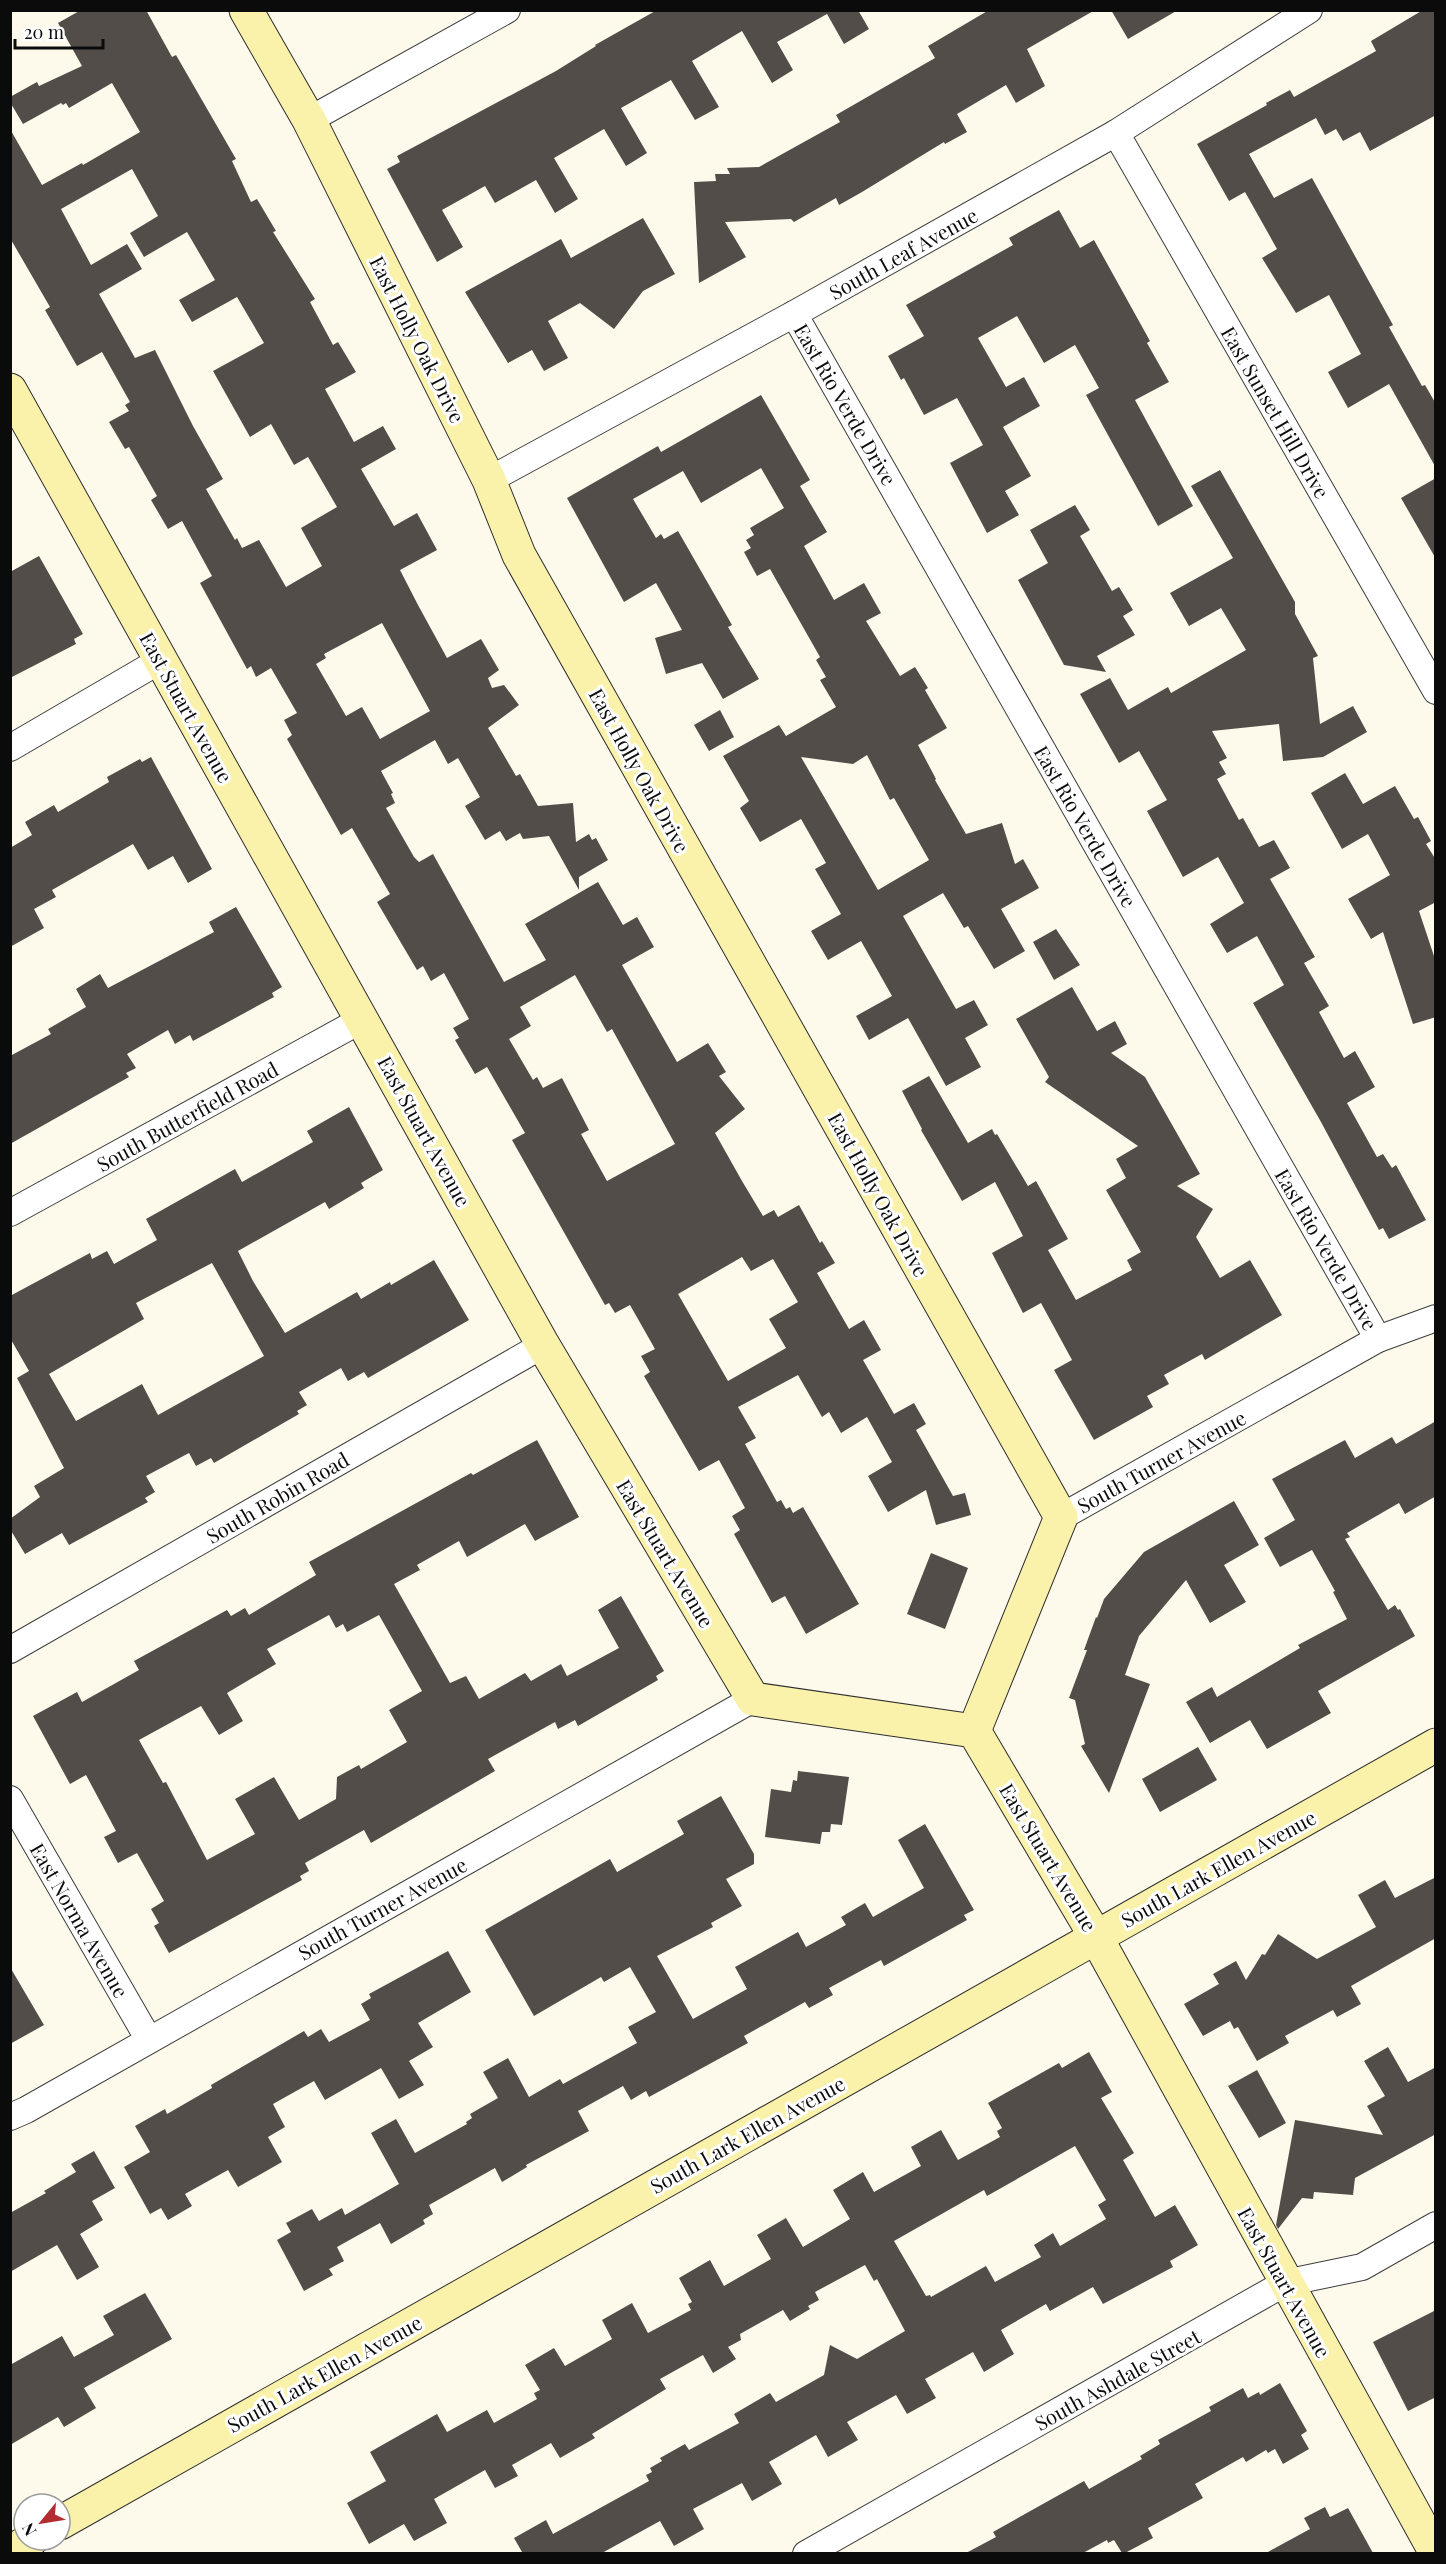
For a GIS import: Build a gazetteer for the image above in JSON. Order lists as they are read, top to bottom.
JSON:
{
  "streets": {
    "street": [
      "South Leaf Avenue",
      "East Holly Oak Drive",
      "East Rio Verde Drive",
      "East Sunset Hill Drive",
      "East Stuart Avenue",
      "South Butterfield Road",
      "South Turner Avenue",
      "South Robin Road",
      "South Lark Ellen Avenue",
      "East Norma Avenue",
      "South Ashdale Street"
    ]
  },
  "crossings": [
    ["South Leaf Avenue", "East Holly Oak Drive"],
    ["South Leaf Avenue", "East Rio Verde Drive"],
    ["South Leaf Avenue", "East Sunset Hill Drive"],
    ["East Holly Oak Drive", "South Turner Avenue"],
    ["East Rio Verde Drive", "South Turner Avenue"],
    ["East Stuart Avenue", "South Butterfield Road"],
    ["East Stuart Avenue", "South Turner Avenue"],
    ["East Stuart Avenue", "South Robin Road"],
    ["East Stuart Avenue", "South Lark Ellen Avenue"],
    ["East Stuart Avenue", "South Ashdale Street"],
    ["South Turner Avenue", "East Norma Avenue"]
  ],
  "scale_bar": "20 m",
  "north": "bottom left"
}
